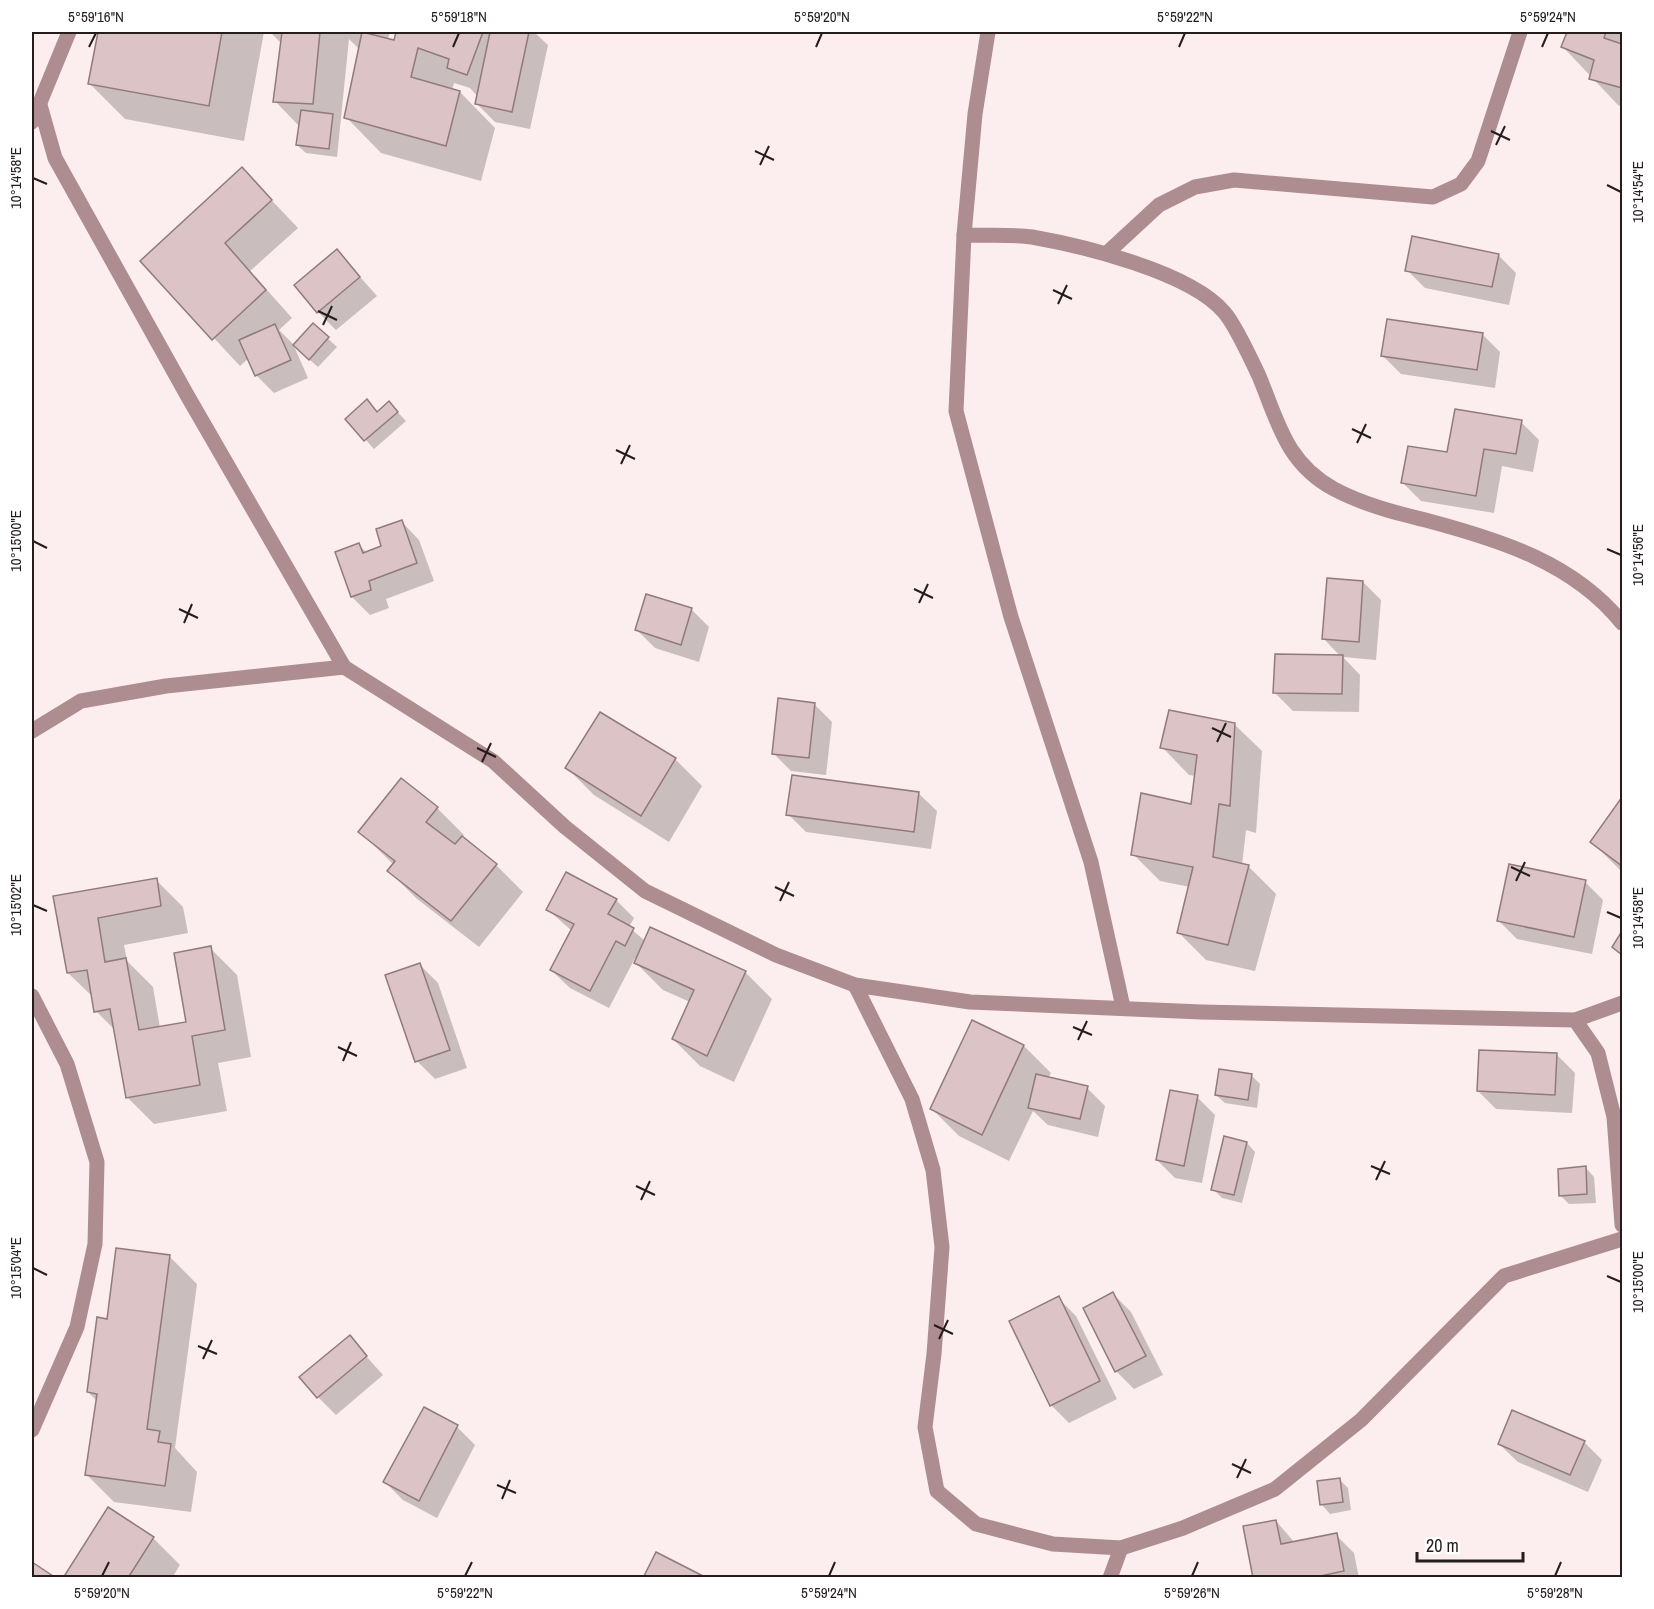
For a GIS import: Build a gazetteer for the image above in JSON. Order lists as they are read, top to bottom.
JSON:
{
  "scale_bar": "20 m",
  "coordinates": [
    "5°59'16\"N",
    "5°59'18\"N",
    "5°59'20\"N",
    "5°59'22\"N",
    "5°59'24\"N",
    "10°14'58\"E",
    "10°14'54\"E",
    "10°15'00\"E",
    "10°14'56\"E",
    "10°15'02\"E",
    "10°15'04\"E",
    "5°59'26\"N",
    "5°59'28\"N"
  ]
}
